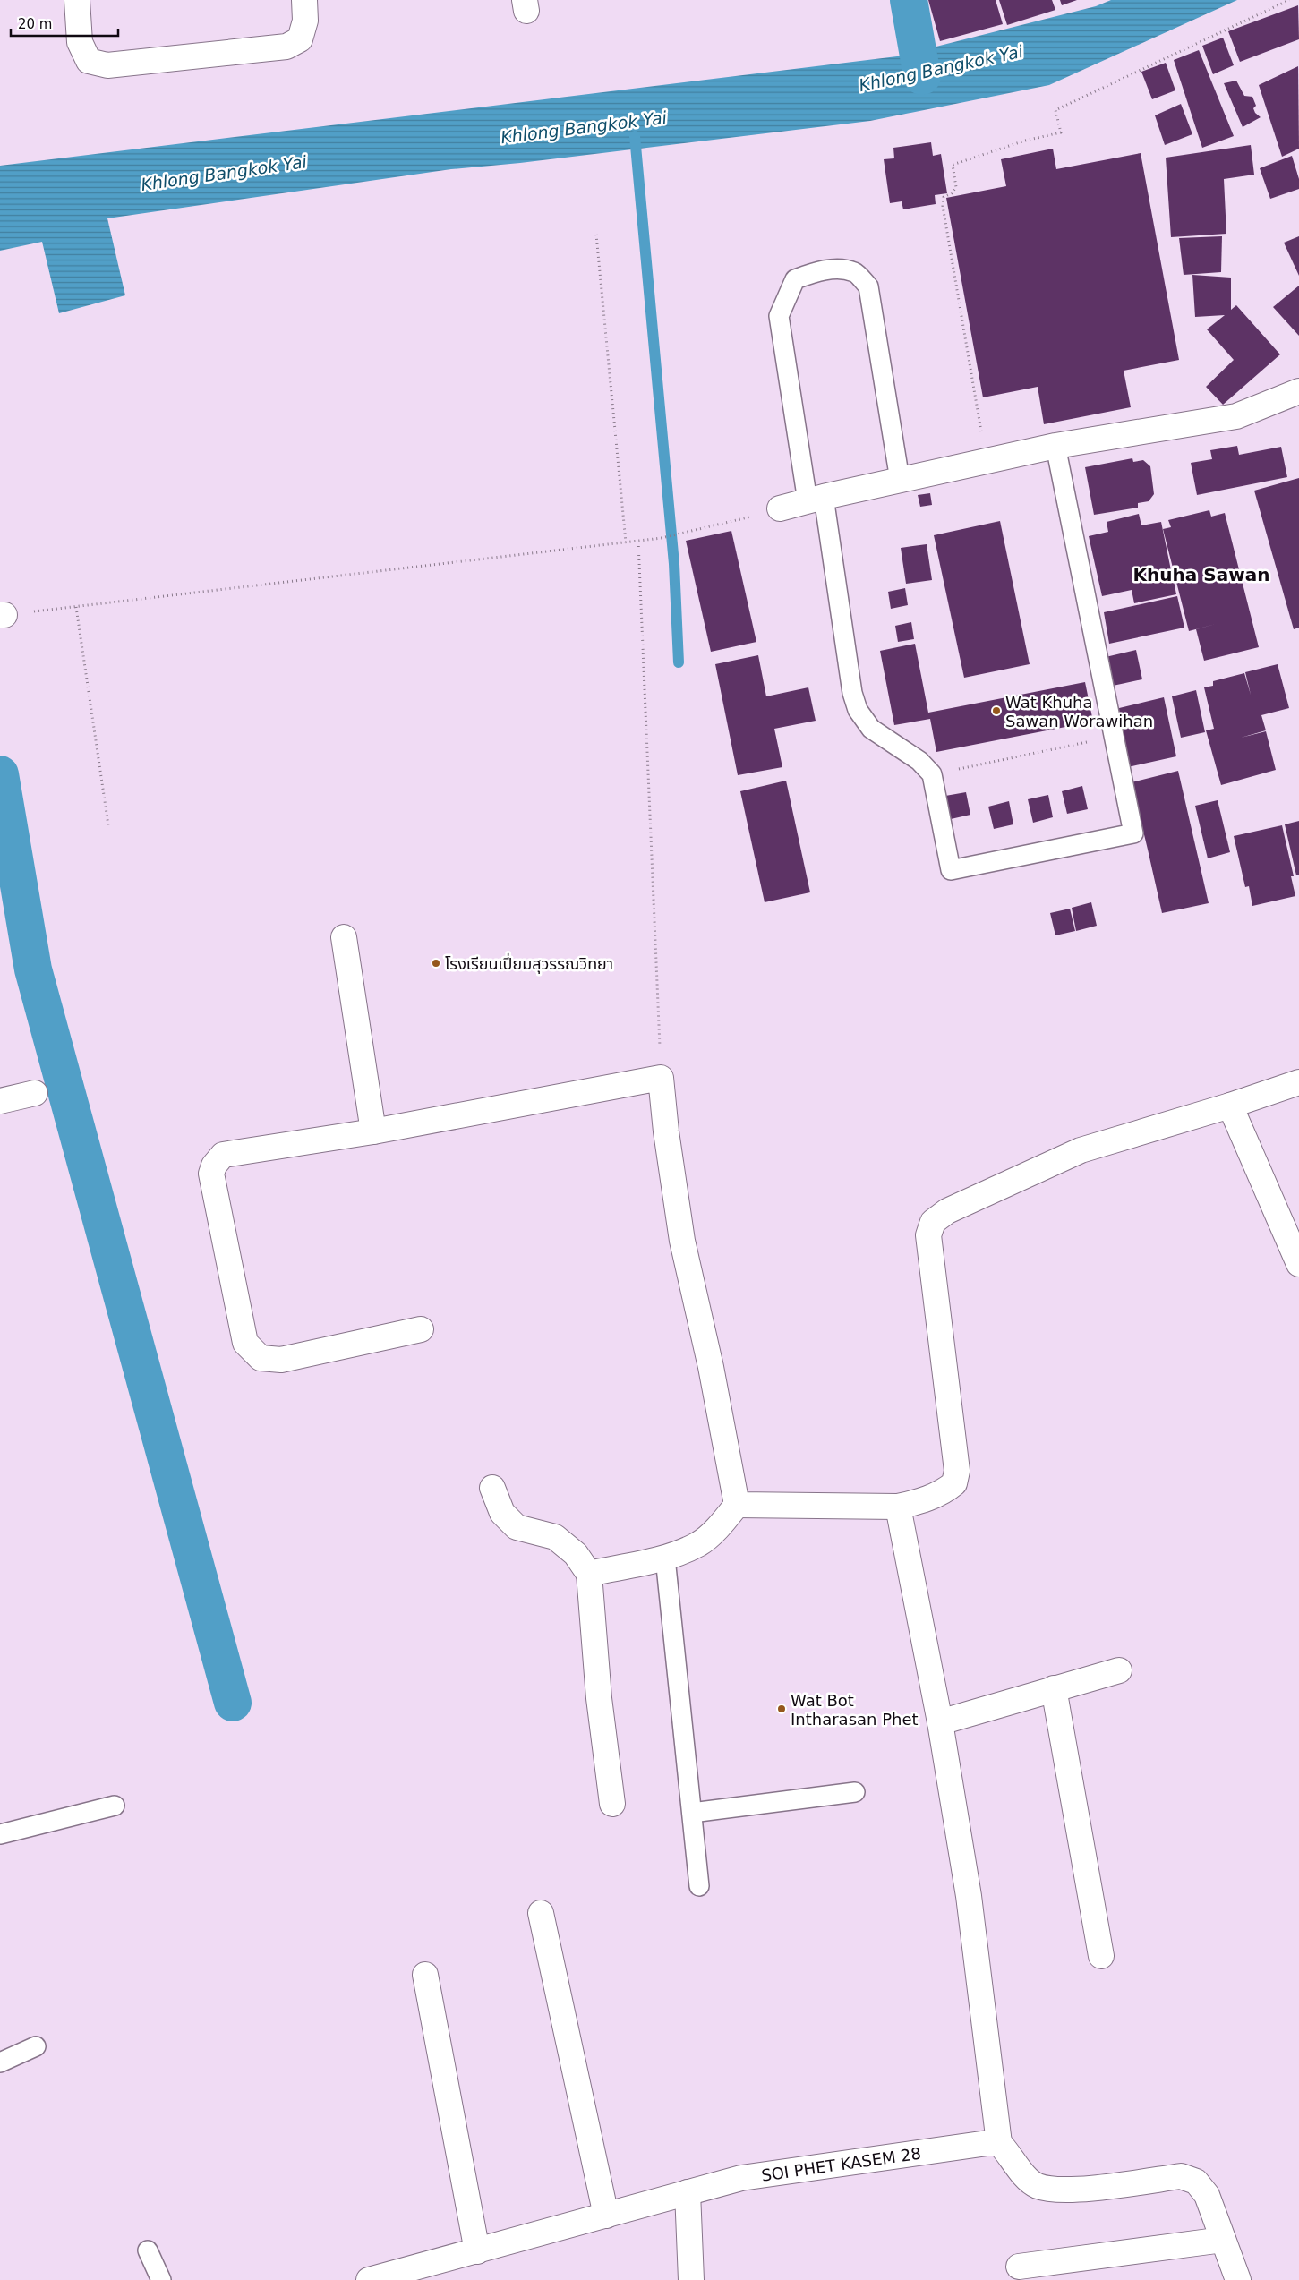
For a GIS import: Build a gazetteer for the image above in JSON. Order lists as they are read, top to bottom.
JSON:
{
  "streets": {
    "street": ["SOI PHET KASEM 28"]
  },
  "districts": ["Khuha Sawan"],
  "water": ["Khlong Bangkok Yai"],
  "places": ["Wat Khuha Sawan Worawihan", "โรงเรียนเปี่ยมสุวรรณวิทยา", "Wat Bot Intharasan Phet"],
  "scale_bar": "20 m"
}
